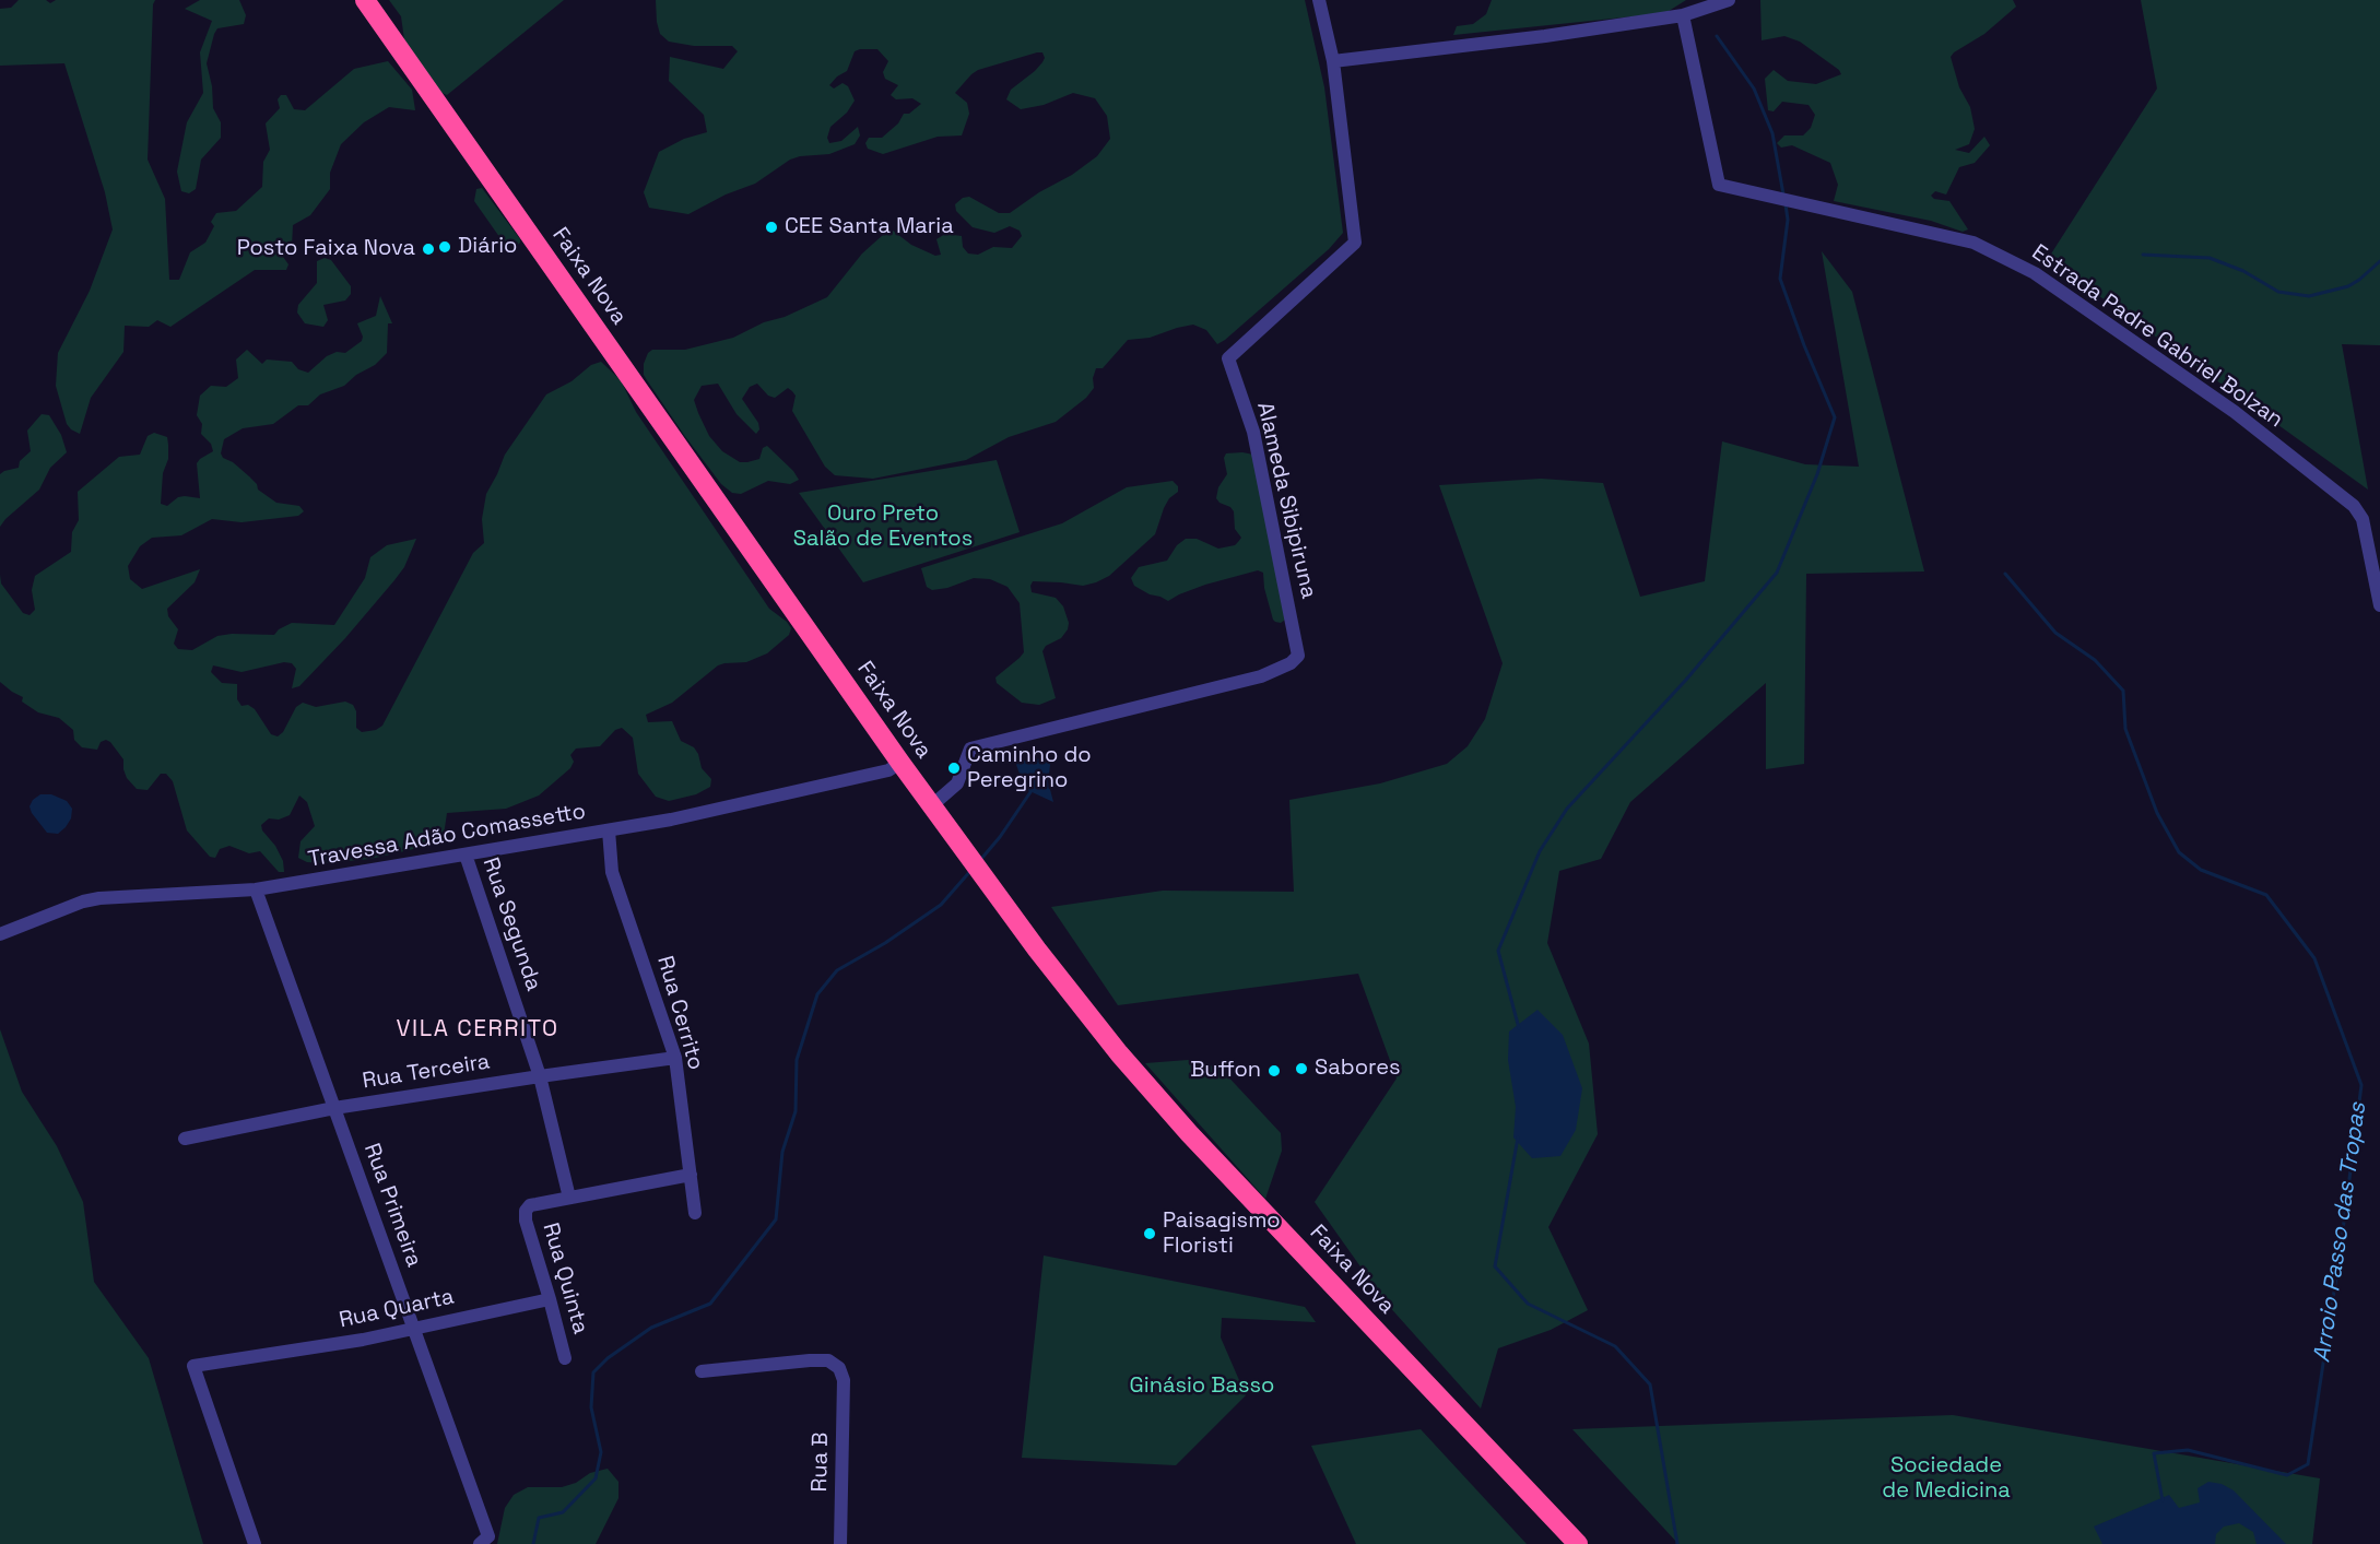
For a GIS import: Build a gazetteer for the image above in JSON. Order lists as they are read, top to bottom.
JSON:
{
  "streets": {
    "highway": ["Faixa Nova"],
    "street": [
      "Estrada Padre Gabriel Bolzan",
      "Alameda Sibipiruna",
      "Travessa Adão Comassetto",
      "Rua Segunda",
      "Rua Cerrito",
      "Rua Terceira",
      "Rua Primeira",
      "Rua Quinta",
      "Rua Quarta",
      "Rua B"
    ]
  },
  "crossings": [
    ["Faixa Nova", "Alameda Sibipiruna"],
    ["Faixa Nova", "Travessa Adão Comassetto"],
    ["Travessa Adão Comassetto", "Rua Segunda"],
    ["Travessa Adão Comassetto", "Rua Cerrito"],
    ["Travessa Adão Comassetto", "Rua Primeira"],
    ["Rua Segunda", "Rua Terceira"],
    ["Rua Segunda", "Rua Quinta"],
    ["Rua Cerrito", "Rua Terceira"],
    ["Rua Terceira", "Rua Primeira"],
    ["Rua Primeira", "Rua Quarta"],
    ["Rua Quinta", "Rua Quarta"]
  ],
  "districts": ["VILA CERRITO"],
  "water": ["Arroio Passo das Tropas"],
  "parks": ["Ouro Preto Salão de Eventos", "Ginásio Basso", "Sociedade de Medicina"],
  "places": [
    "CEE Santa Maria",
    "Diário",
    "Posto Faixa Nova",
    "Caminho do Peregrino",
    "Sabores",
    "Buffon",
    "Paisagismo Floristi"
  ]
}
